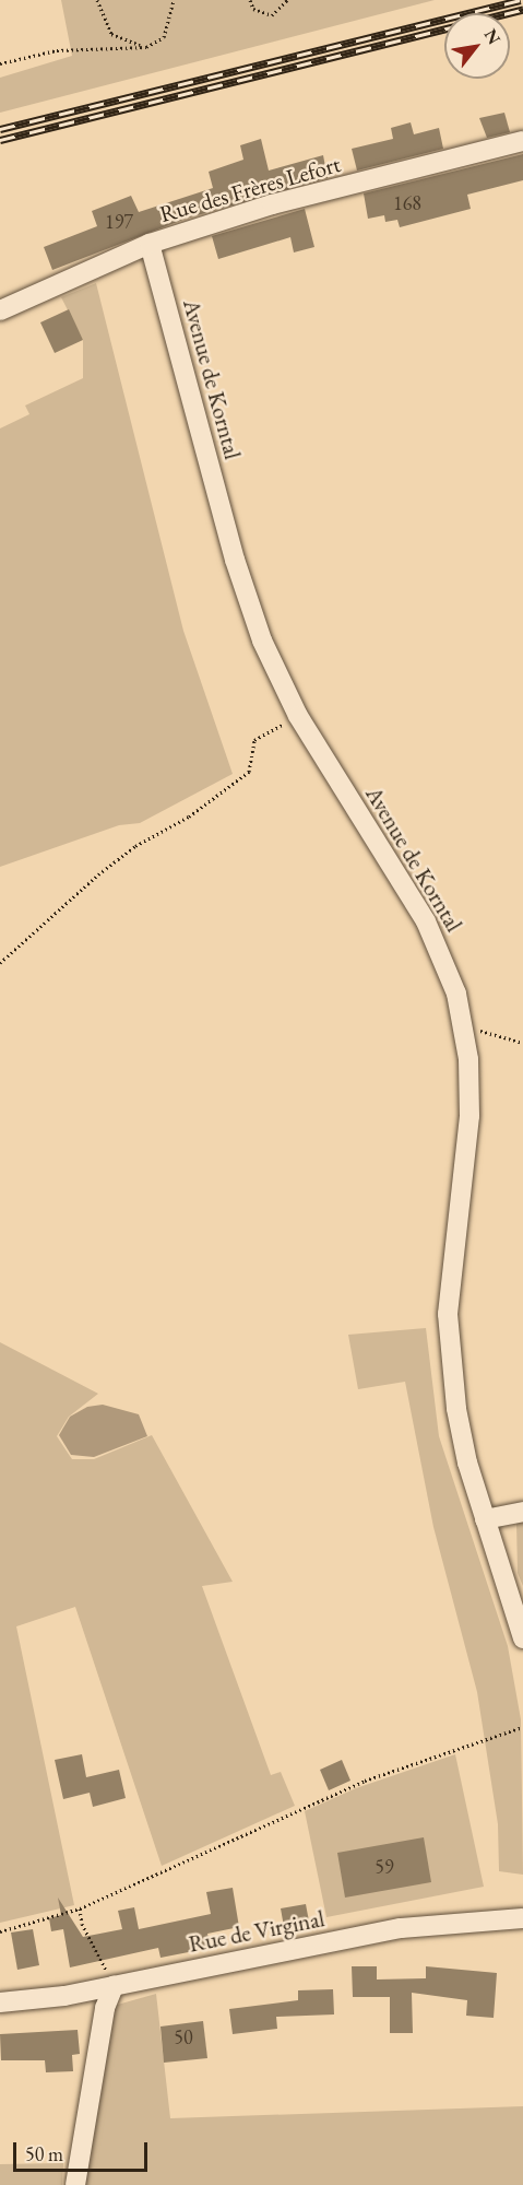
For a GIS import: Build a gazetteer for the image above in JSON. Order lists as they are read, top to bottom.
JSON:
{
  "streets": {
    "street": ["Rue des Frères Lefort", "Avenue de Korntal", "Rue de Virginal"]
  },
  "crossings": [
    ["Rue des Frères Lefort", "Avenue de Korntal"]
  ],
  "house_numbers": [
    "168",
    "197",
    "59",
    "50"
  ],
  "scale_bar": "50 m",
  "north": "top right"
}
